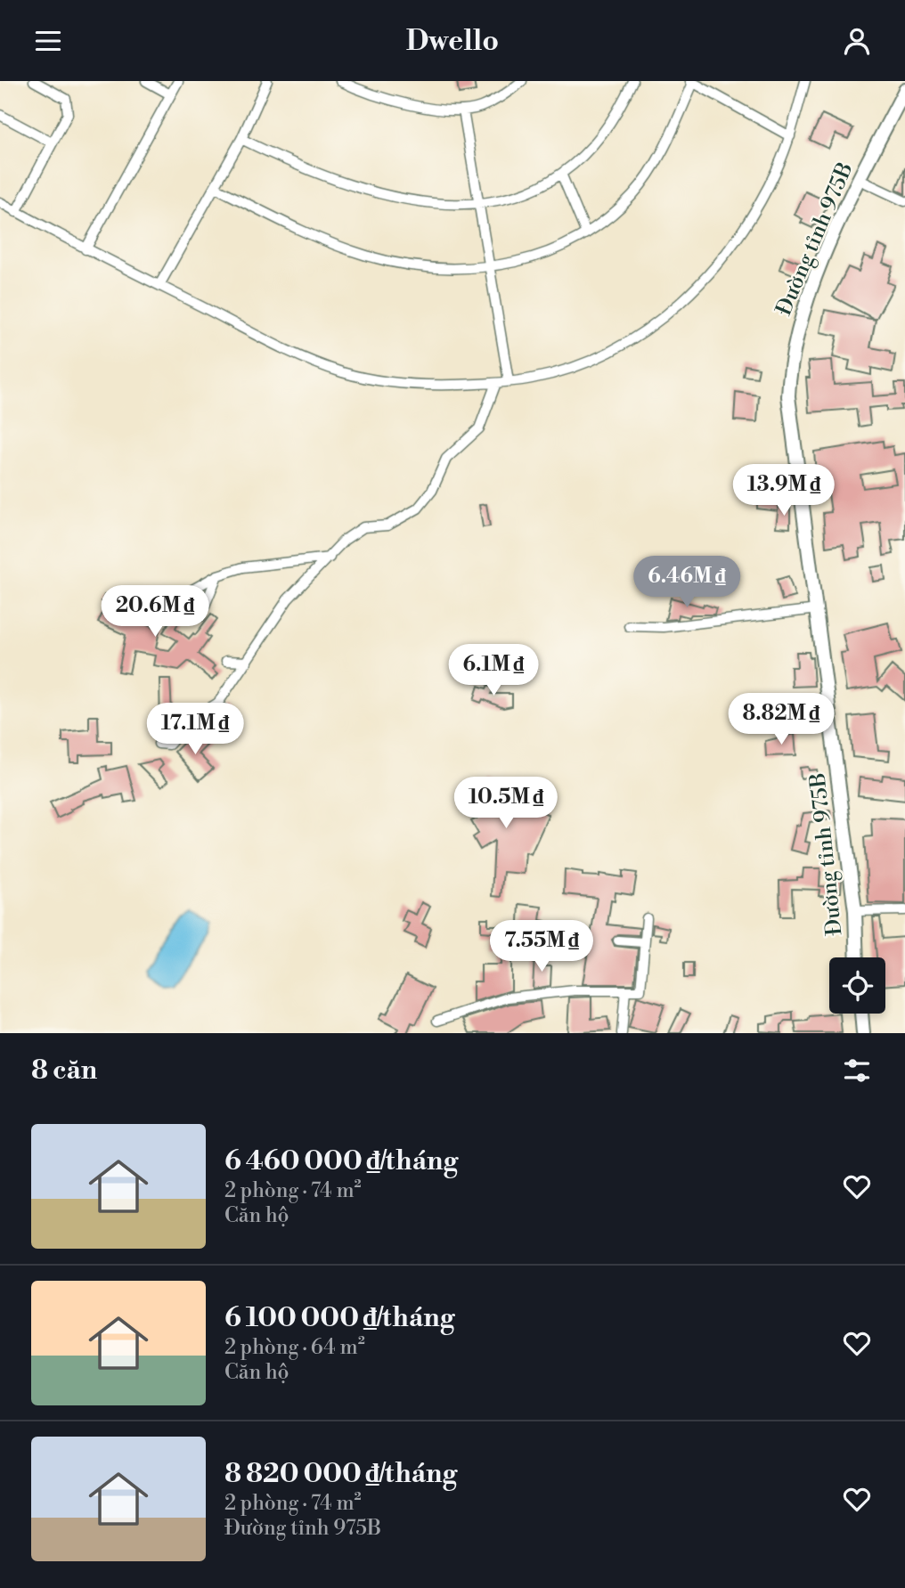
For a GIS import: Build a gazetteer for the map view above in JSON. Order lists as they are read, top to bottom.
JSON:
{
  "streets": {
    "main road": ["Đường tỉnh 975B"]
  },
  "page": {
    "header": "Dwello",
    "price": [
      "13.9M ₫",
      "6.46M ₫",
      "20.6M ₫",
      "6.1M ₫",
      "8.82M ₫",
      "17.1M ₫",
      "10.5M ₫",
      "7.55M ₫"
    ],
    "heading": "8 căn",
    "list": [
      {
        "name": "6 460 000 ₫/tháng",
        "note": "2 phòng · 74 m² · Căn hộ"
      },
      {
        "name": "6 100 000 ₫/tháng",
        "note": "2 phòng · 64 m² · Căn hộ"
      },
      {
        "name": "8 820 000 ₫/tháng",
        "note": "2 phòng · 74 m² · Đường tỉnh 975B"
      }
    ]
  }
}
